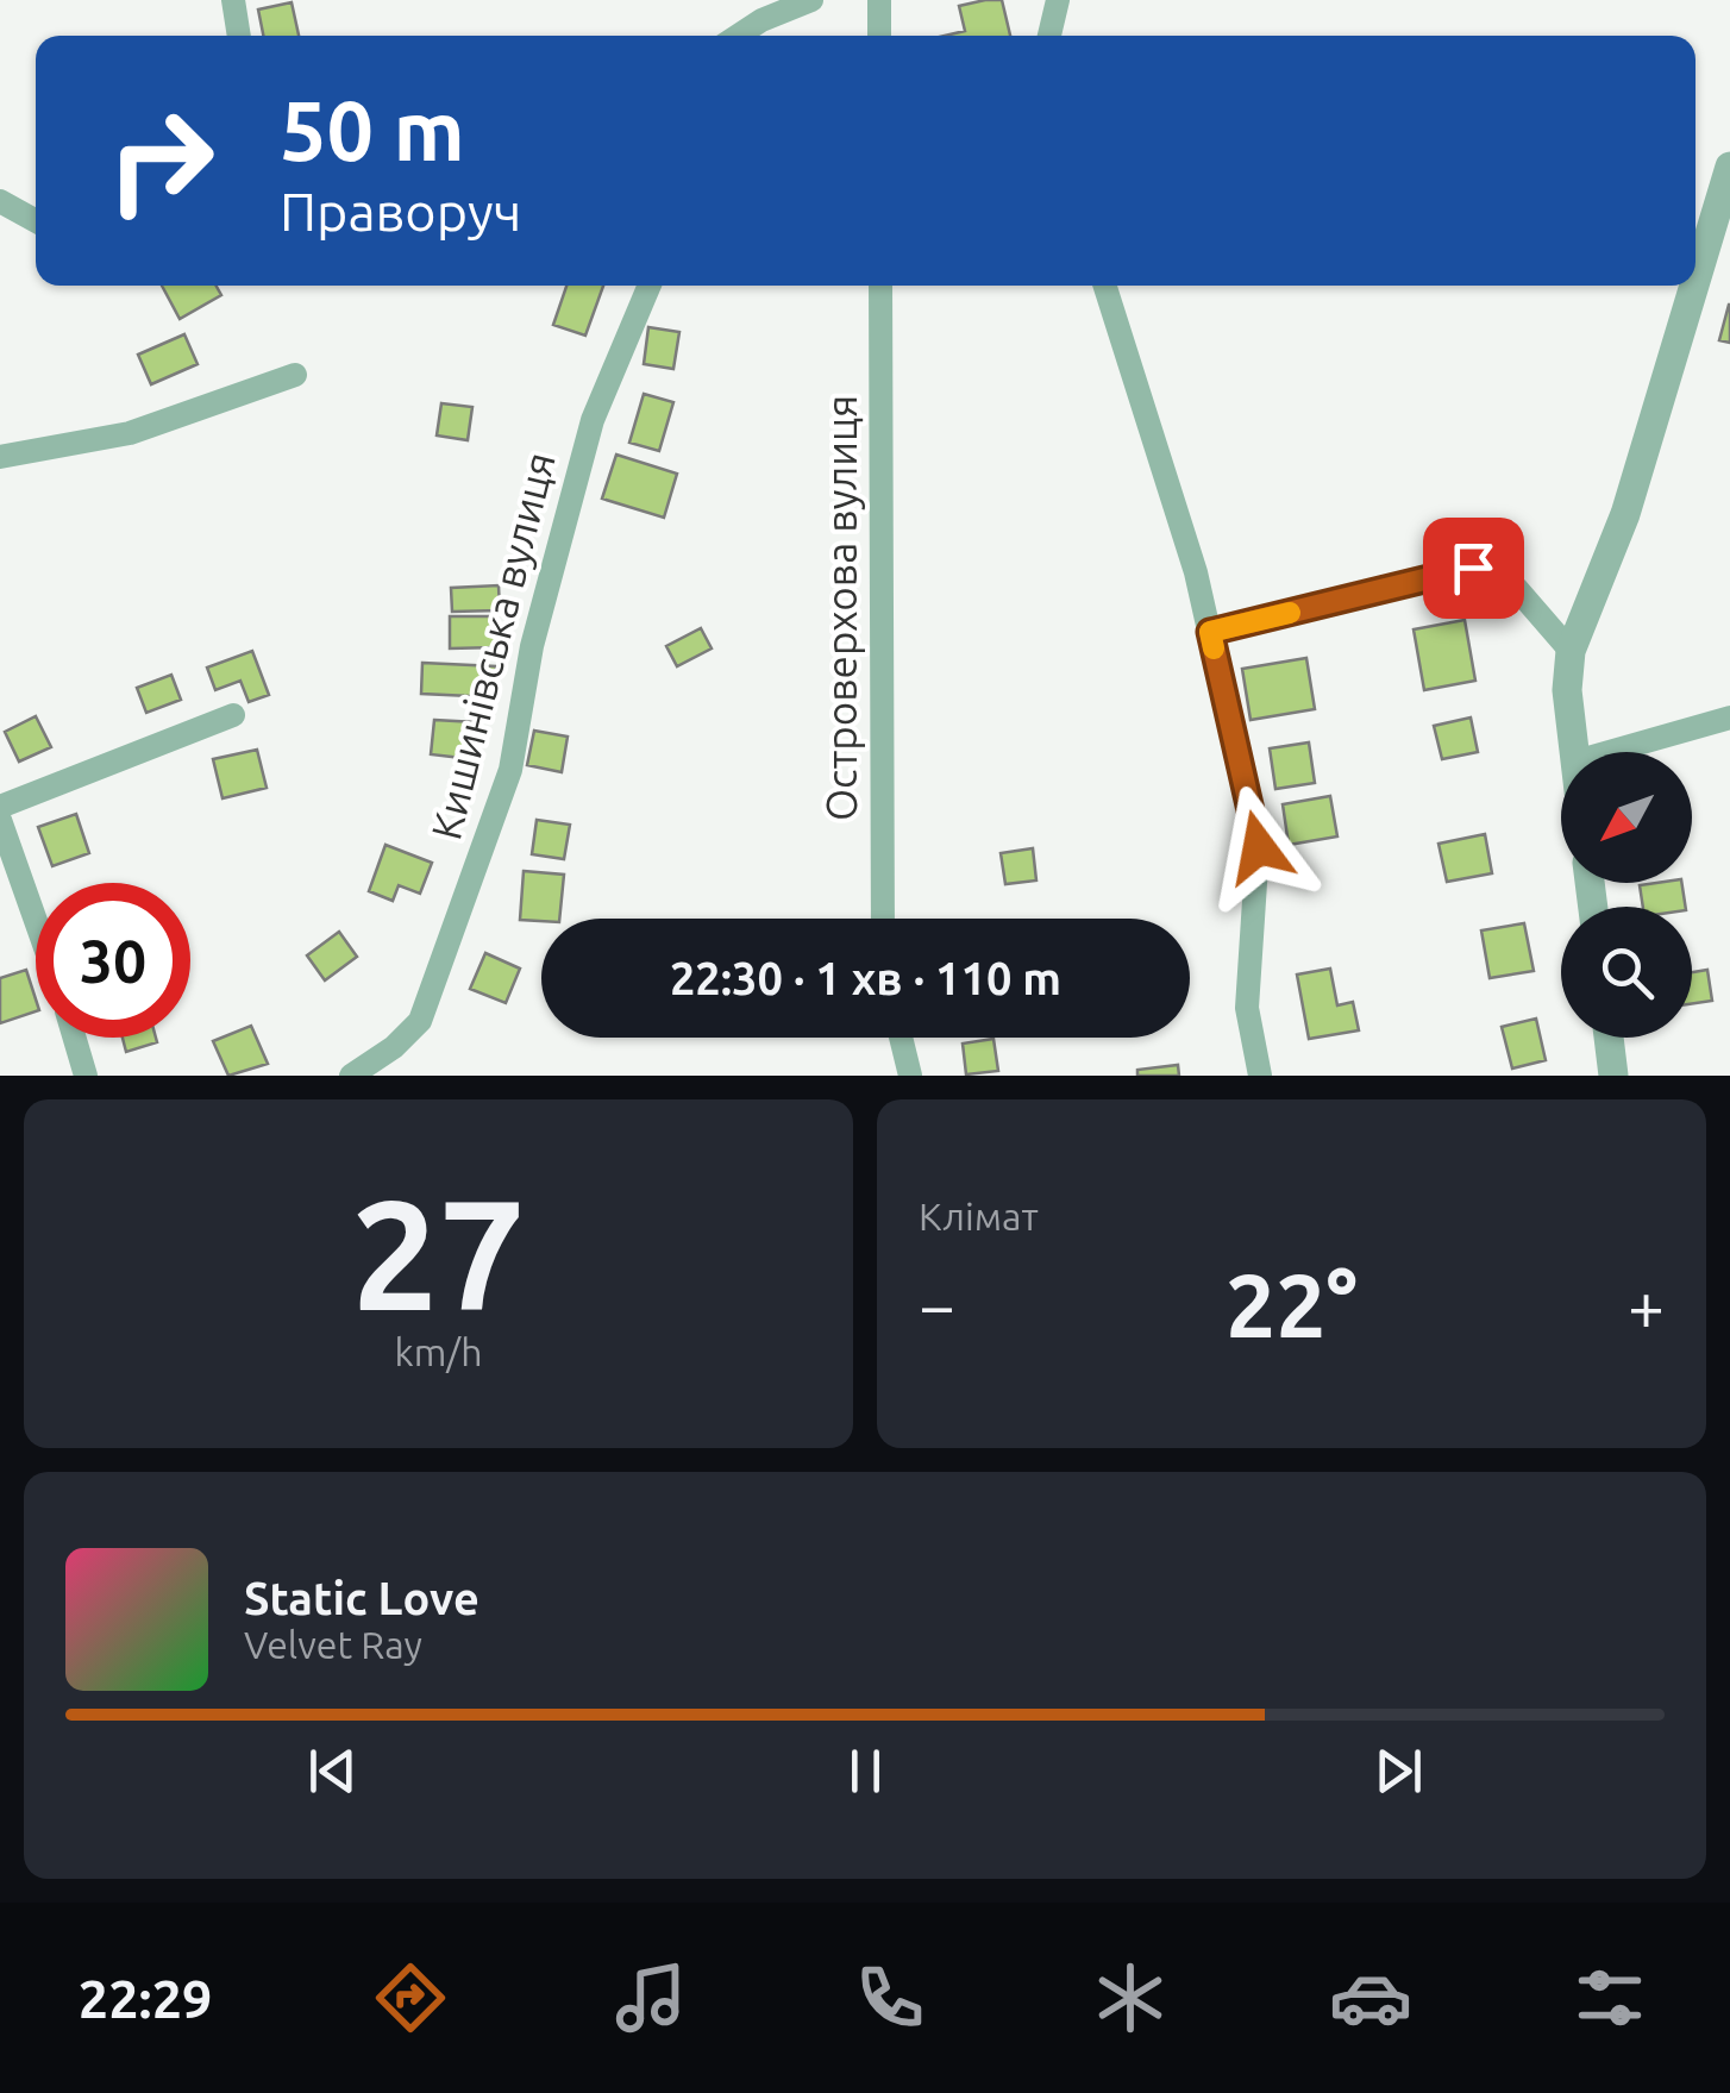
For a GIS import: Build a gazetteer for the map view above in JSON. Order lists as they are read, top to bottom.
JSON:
{
  "streets": {
    "street": ["Островерхова вулиця", "Кишинівська вулиця"]
  },
  "north": "bottom left",
  "page": {
    "turn": ["50 m", "Праворуч"],
    "limit": "30",
    "trip": "22:30 · 1 хв · 110 m",
    "tile": [
      ["27", "km/h"],
      "Клімат"
    ],
    "heat": ["−", "22°", "+"],
    "song": ["Static Love", "Velvet Ray"],
    "tabs": "22:29"
  }
}
